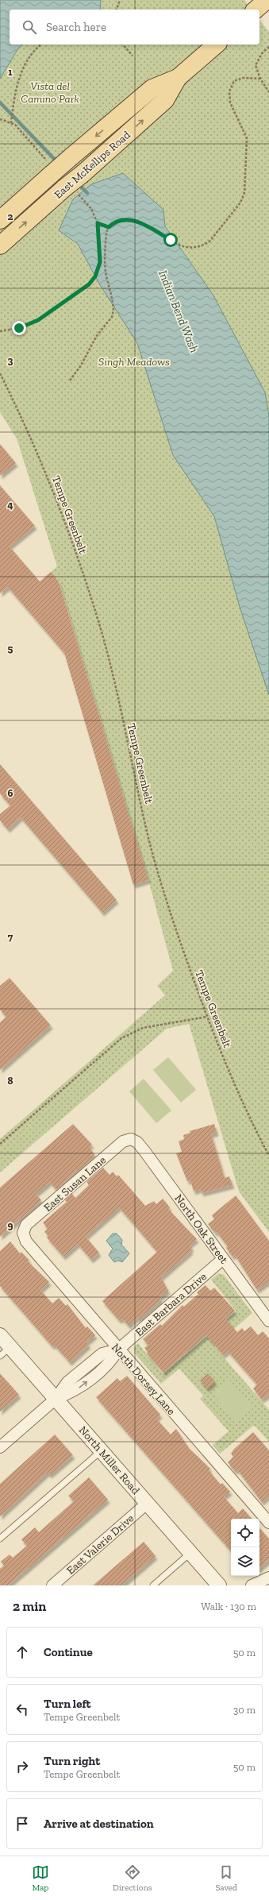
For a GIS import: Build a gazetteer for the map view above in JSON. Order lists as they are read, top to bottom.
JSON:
{
  "streets": {
    "main road": ["East McKellips Road"],
    "street": [
      "East Susan Lane",
      "North Oak Street",
      "East Barbara Drive",
      "North Dorsey Lane",
      "North Miller Road",
      "East Valerie Drive"
    ],
    "path": ["Tempe Greenbelt"]
  },
  "crossings": [
    ["East Susan Lane", "North Oak Street"],
    ["East Susan Lane", "North Dorsey Lane"],
    ["North Oak Street", "East Barbara Drive"],
    ["East Barbara Drive", "North Dorsey Lane"],
    ["East Barbara Drive", "North Miller Road"],
    ["North Miller Road", "East Valerie Drive"]
  ],
  "water": ["Indian Bend Wash"],
  "parks": ["Vista del Camino Park", "Singh Meadows"],
  "page": {
    "search": "Search here",
    "heading": ["2 min", "Walk · 130 m"],
    "list": [
      ["Continue", "50 m"],
      ["Turn left", "Tempe Greenbelt", "30 m"],
      ["Turn right", "Tempe Greenbelt", "50 m"],
      "Arrive at destination"
    ],
    "nav": ["Map", "Directions", "Saved"]
  },
  "grid": {
    "rows": [
      "1",
      "2",
      "3",
      "4",
      "5",
      "6",
      "7",
      "8",
      "9"
    ]
  }
}
